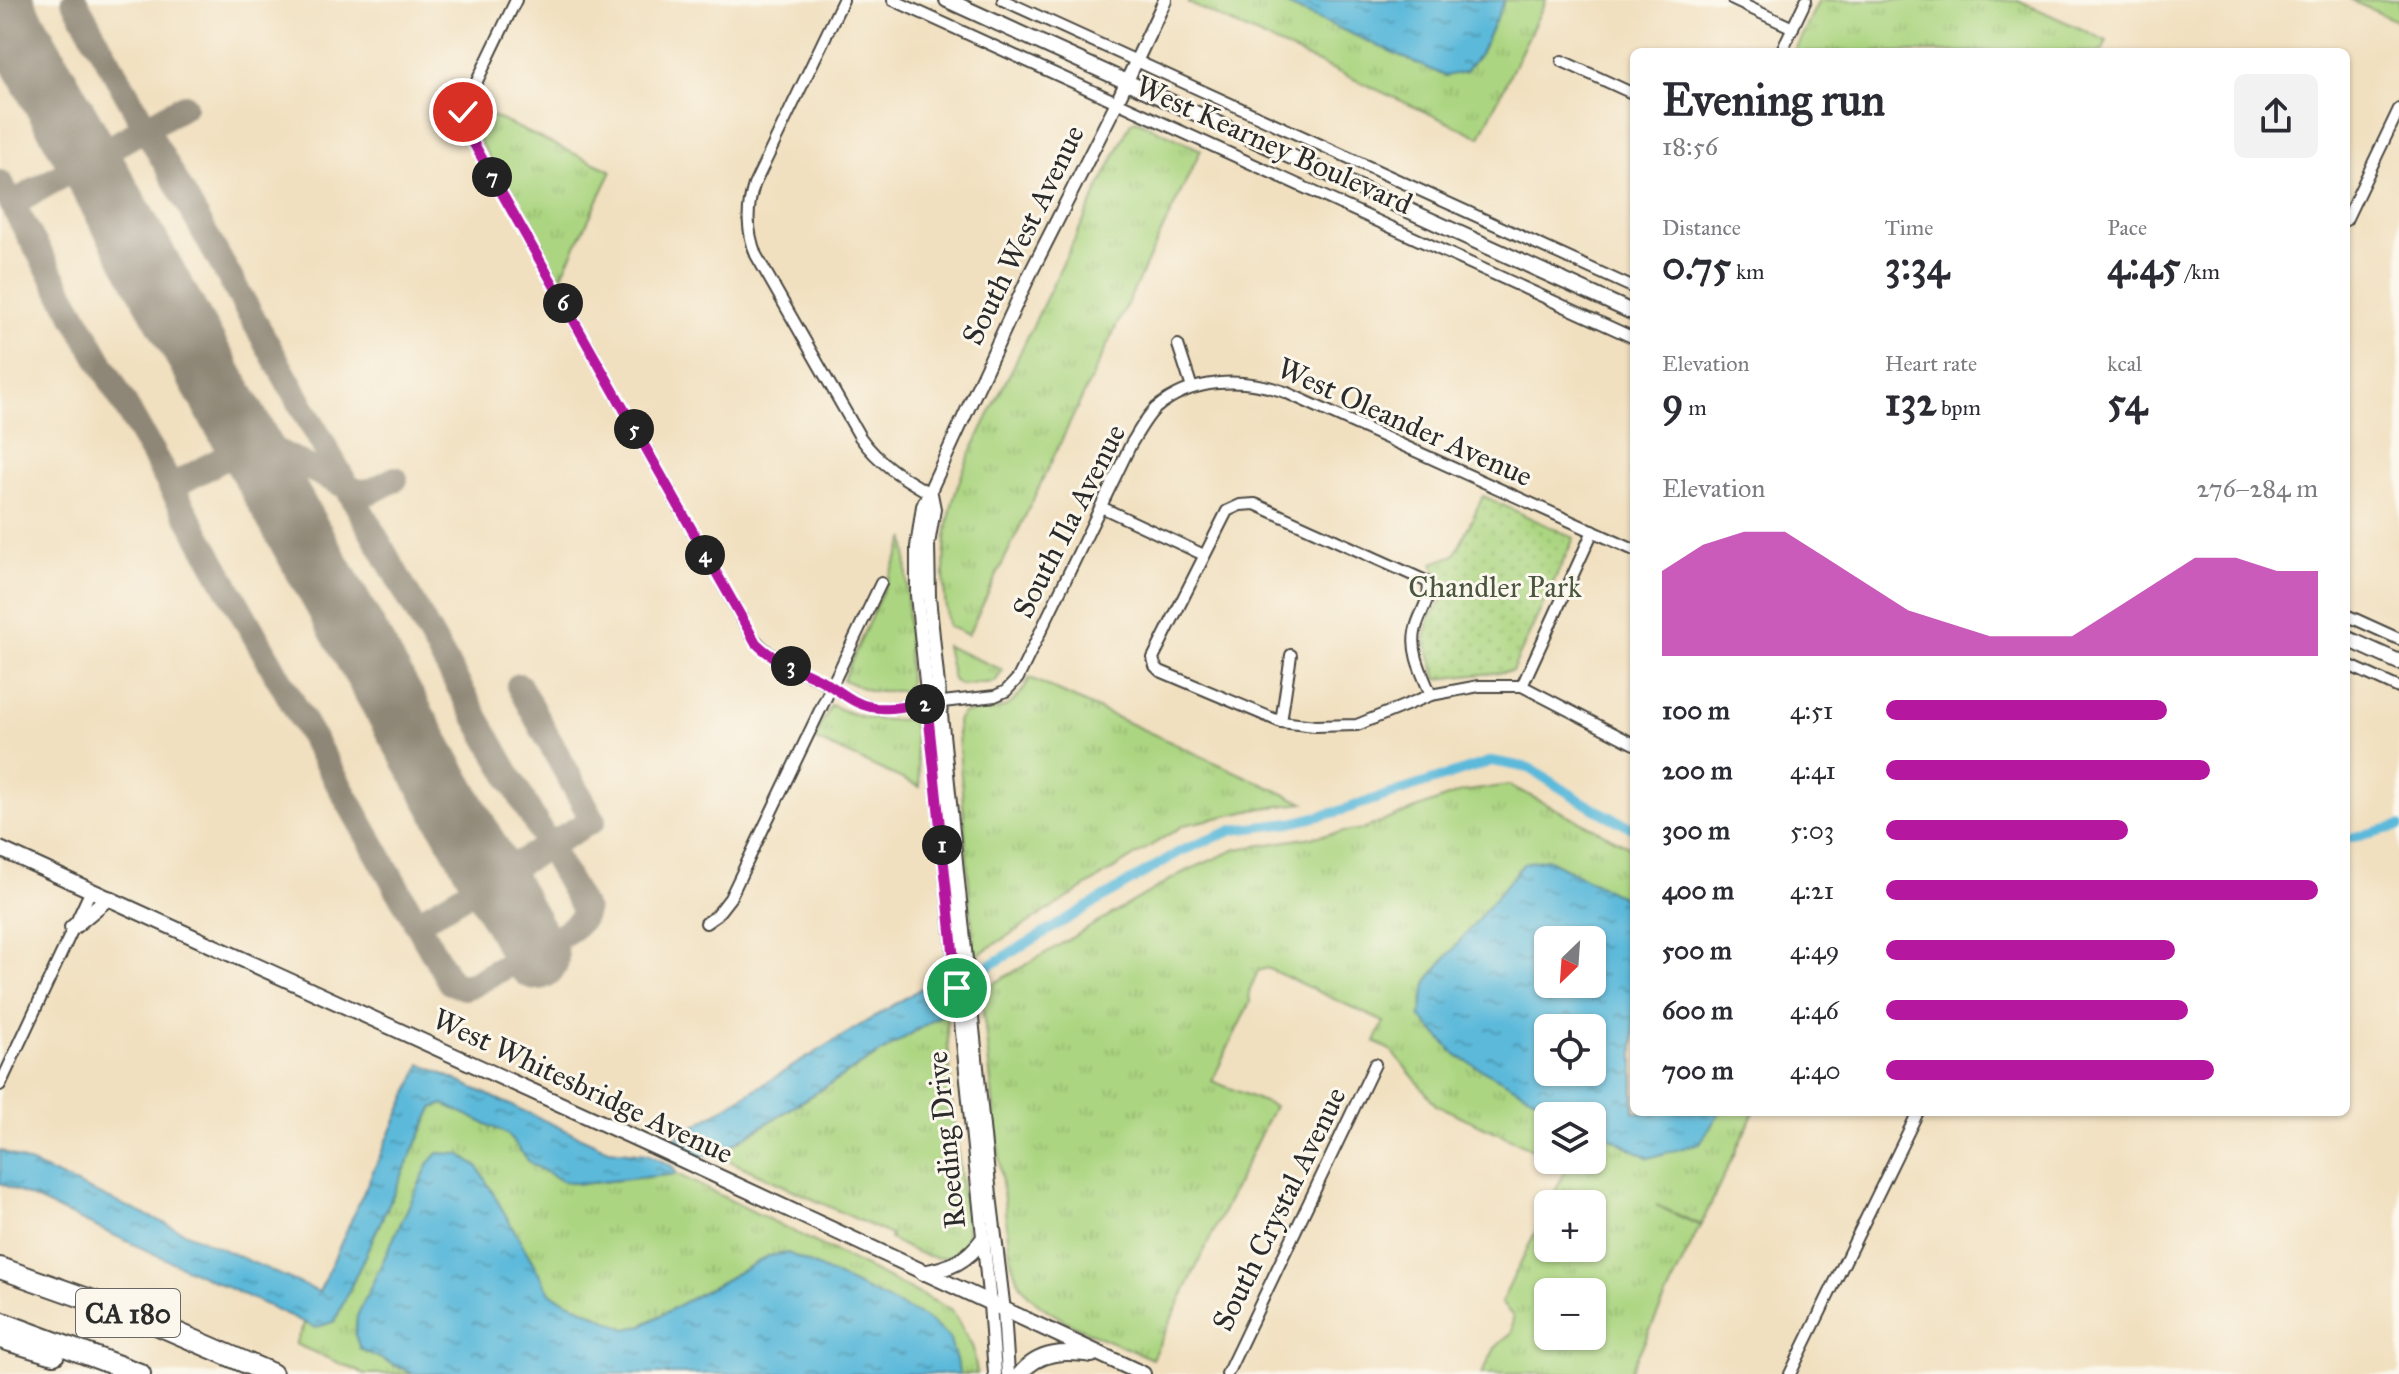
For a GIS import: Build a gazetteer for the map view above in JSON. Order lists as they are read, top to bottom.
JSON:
{
  "streets": {
    "highway": ["CA 180"],
    "main road": ["West Kearney Boulevard", "West Whitesbridge Avenue"],
    "street": [
      "South West Avenue",
      "West Oleander Avenue",
      "South Ila Avenue",
      "Roeding Drive",
      "South Crystal Avenue"
    ]
  },
  "crossings": [
    ["West Kearney Boulevard", "South West Avenue"],
    ["South West Avenue", "Roeding Drive"],
    ["West Oleander Avenue", "South Ila Avenue"],
    ["South Ila Avenue", "Roeding Drive"],
    ["West Whitesbridge Avenue", "Roeding Drive"]
  ],
  "parks": ["Chandler Park"],
  "north": "bottom left",
  "page": {
    "heading": ["Evening run", "18:56"],
    "pins": [
      "7",
      "6",
      "5",
      "4",
      "3",
      "2",
      "1"
    ],
    "stats": [
      ["Distance", "0.75 km"],
      ["Time", "3:34"],
      ["Pace", "4:45 /km"],
      ["Elevation", "9 m"],
      ["Heart rate", "132 bpm"],
      ["kcal", "54"]
    ],
    "chart": ["Elevation", "276–284 m"],
    "list": [
      {
        "name": "100 m",
        "note": "4:51"
      },
      {
        "name": "200 m",
        "note": "4:41"
      },
      {
        "name": "300 m",
        "note": "5:03"
      },
      {
        "name": "400 m",
        "note": "4:21"
      },
      {
        "name": "500 m",
        "note": "4:49"
      },
      {
        "name": "600 m",
        "note": "4:46"
      },
      {
        "name": "700 m",
        "note": "4:40"
      }
    ],
    "map_buttons": ["+", "−"]
  }
}
